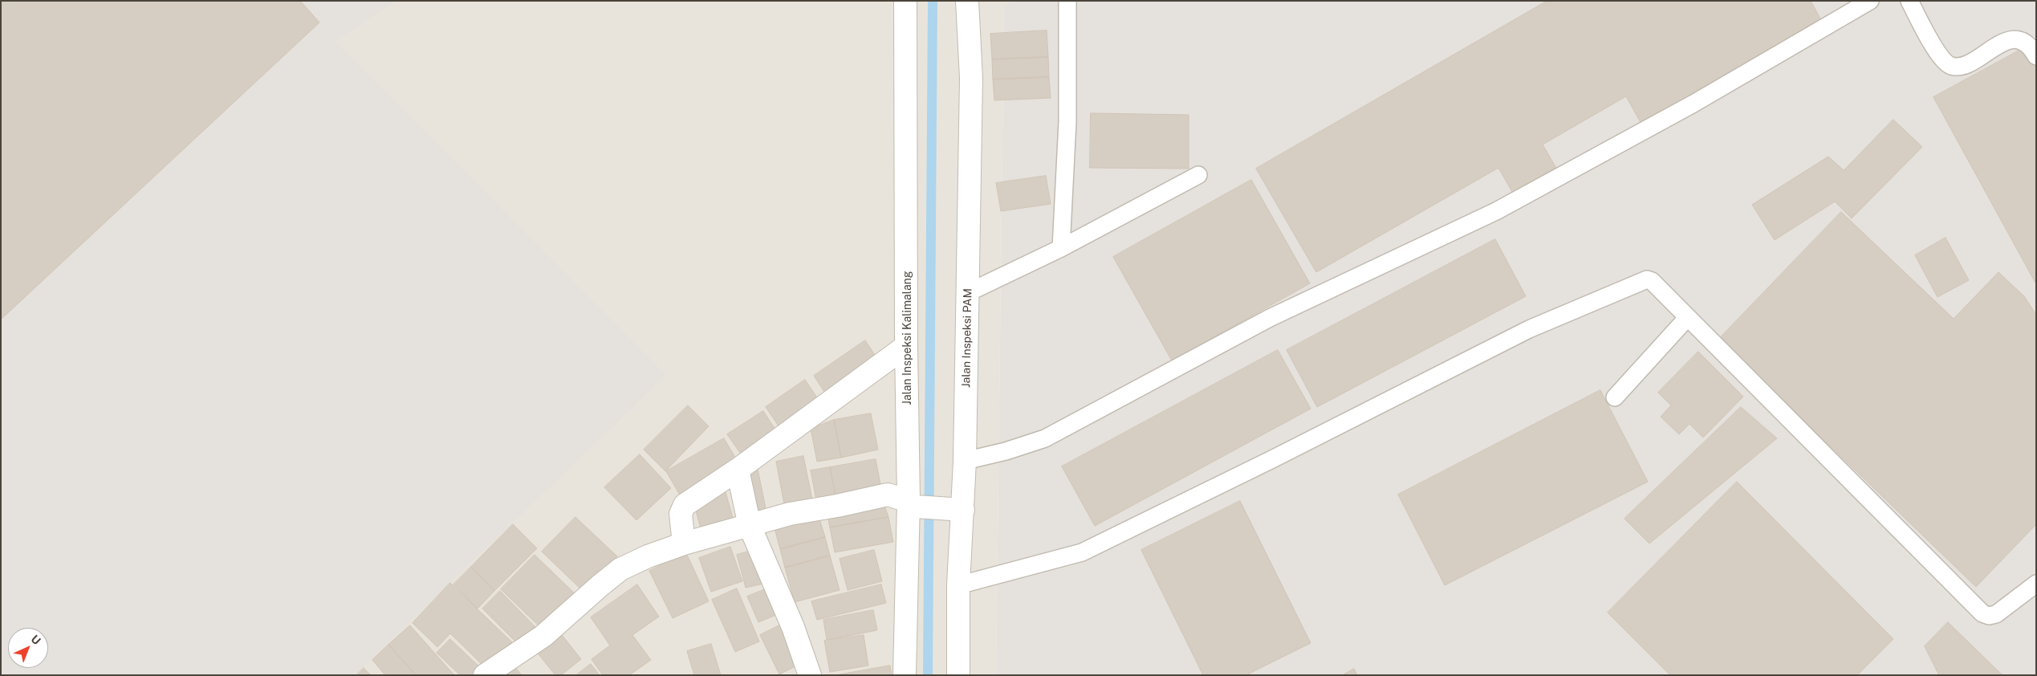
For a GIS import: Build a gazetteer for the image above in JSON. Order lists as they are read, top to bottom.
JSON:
{
  "streets": {
    "street": ["Jalan Inspeksi Kalimalang", "Jalan Inspeksi PAM"]
  },
  "north": "top right"
}
